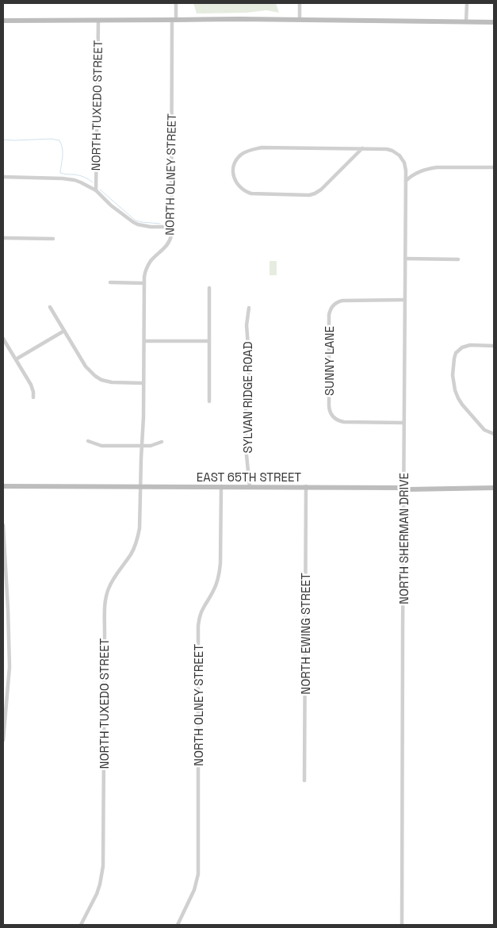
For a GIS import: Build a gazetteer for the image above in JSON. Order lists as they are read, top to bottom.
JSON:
{
  "streets": {
    "street": [
      "NORTH TUXEDO STREET",
      "NORTH OLNEY STREET",
      "SUNNY LANE",
      "SYLVAN RIDGE ROAD",
      "EAST 65TH STREET",
      "NORTH SHERMAN DRIVE",
      "NORTH EWING STREET"
    ]
  },
  "crossings": [
    ["NORTH TUXEDO STREET", "NORTH OLNEY STREET"],
    ["NORTH TUXEDO STREET", "EAST 65TH STREET"],
    ["NORTH OLNEY STREET", "EAST 65TH STREET"],
    ["SUNNY LANE", "NORTH SHERMAN DRIVE"],
    ["SYLVAN RIDGE ROAD", "EAST 65TH STREET"],
    ["EAST 65TH STREET", "NORTH SHERMAN DRIVE"],
    ["EAST 65TH STREET", "NORTH EWING STREET"]
  ]
}
